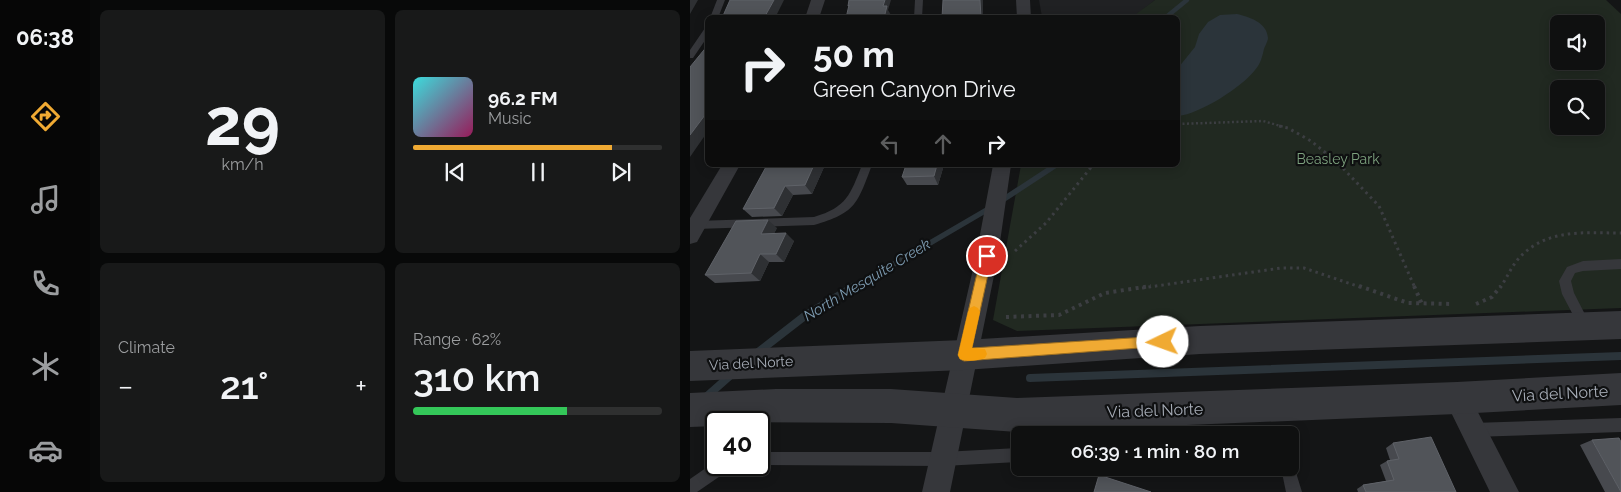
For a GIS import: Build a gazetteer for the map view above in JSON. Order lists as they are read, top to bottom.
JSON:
{
  "streets": {
    "street": ["Via del Norte"]
  },
  "water": ["North Mesquite Creek"],
  "parks": ["Beasley Park"],
  "page": {
    "tabs": "06:38",
    "tile": [
      ["29", "km/h"],
      "Climate",
      ["Range · 62%", "310 km"]
    ],
    "turn": ["50 m", "Green Canyon Drive"],
    "song": ["96.2 FM", "Music"],
    "heat": ["−", "21°", "+"],
    "limit": "40",
    "trip": "06:39 · 1 min · 80 m"
  }
}
